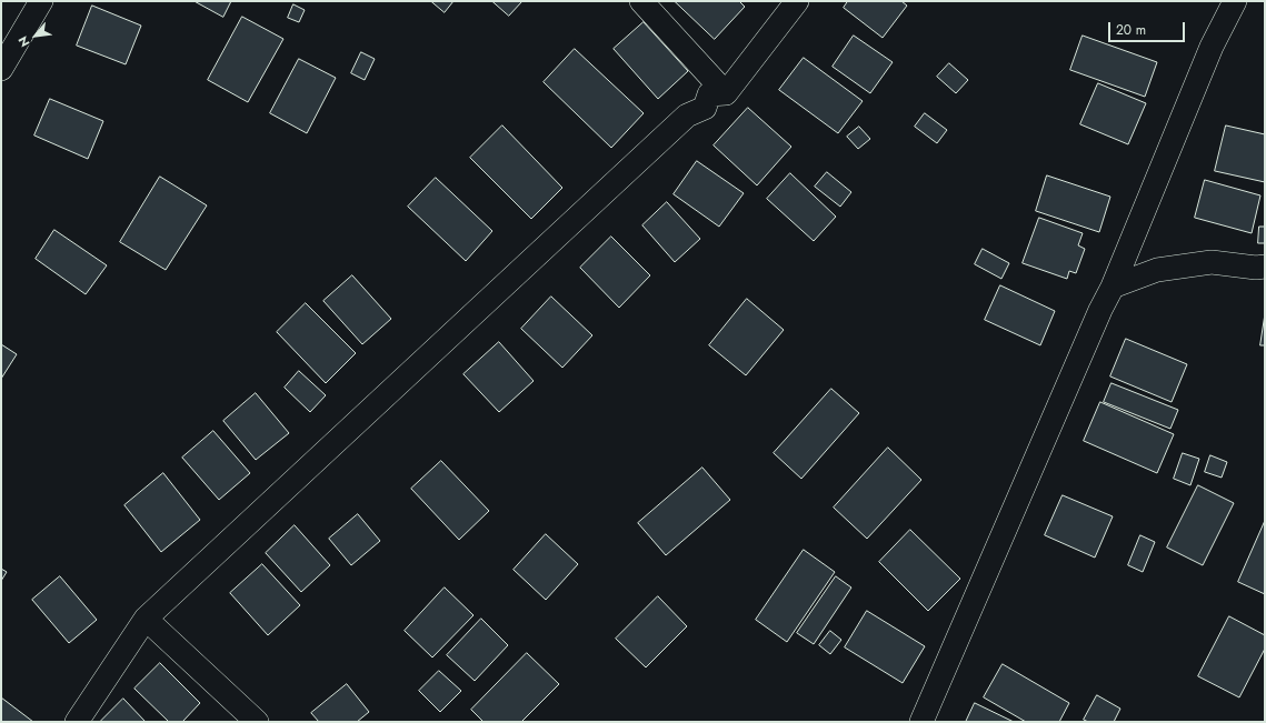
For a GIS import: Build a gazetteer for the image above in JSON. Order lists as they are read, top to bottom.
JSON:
{
  "scale_bar": "20 m",
  "north": "bottom left"
}
